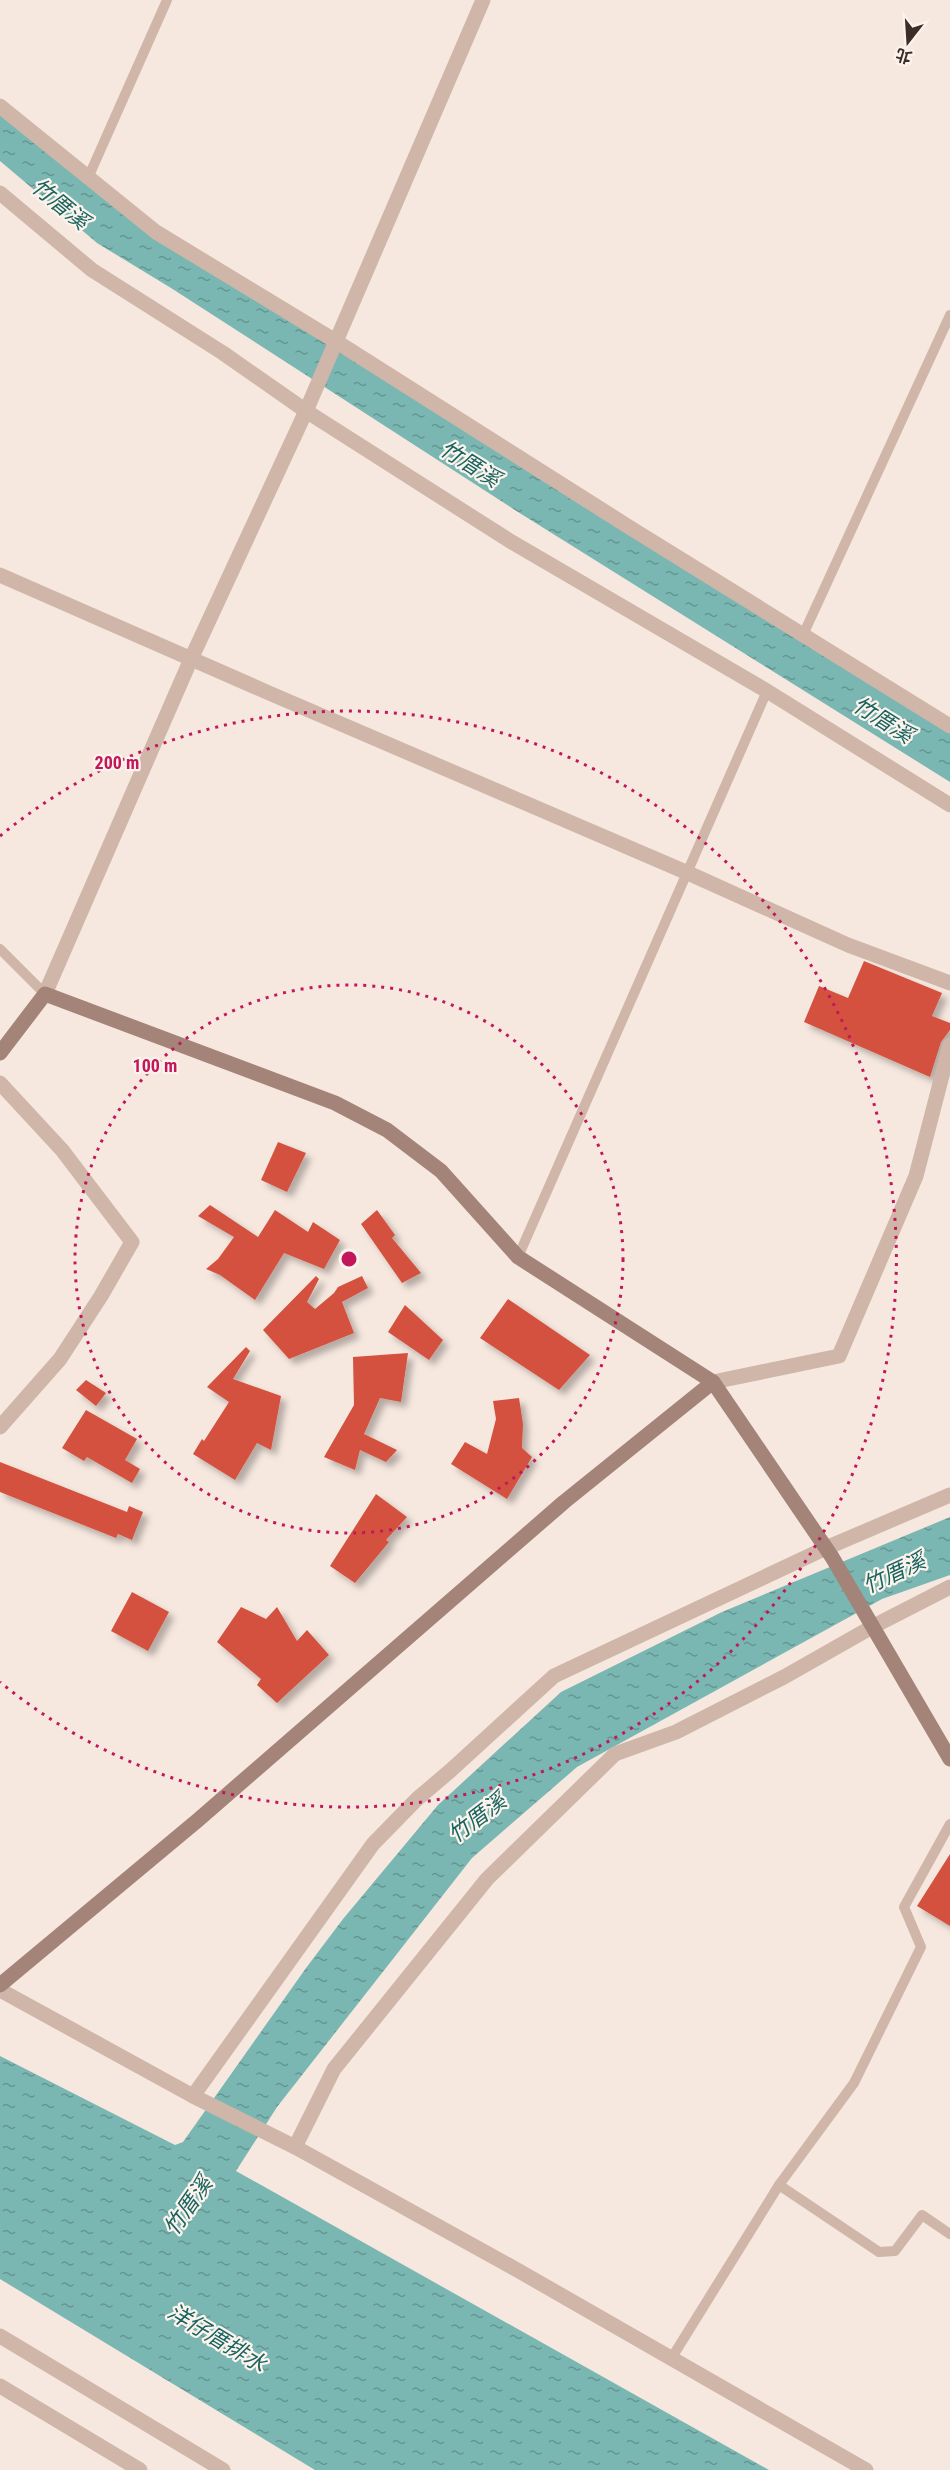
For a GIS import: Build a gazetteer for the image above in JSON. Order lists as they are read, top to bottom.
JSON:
{
  "water": ["竹厝溪", "洋仔厝排水"],
  "north": "bottom",
  "rings": ["200 m", "100 m"]
}
